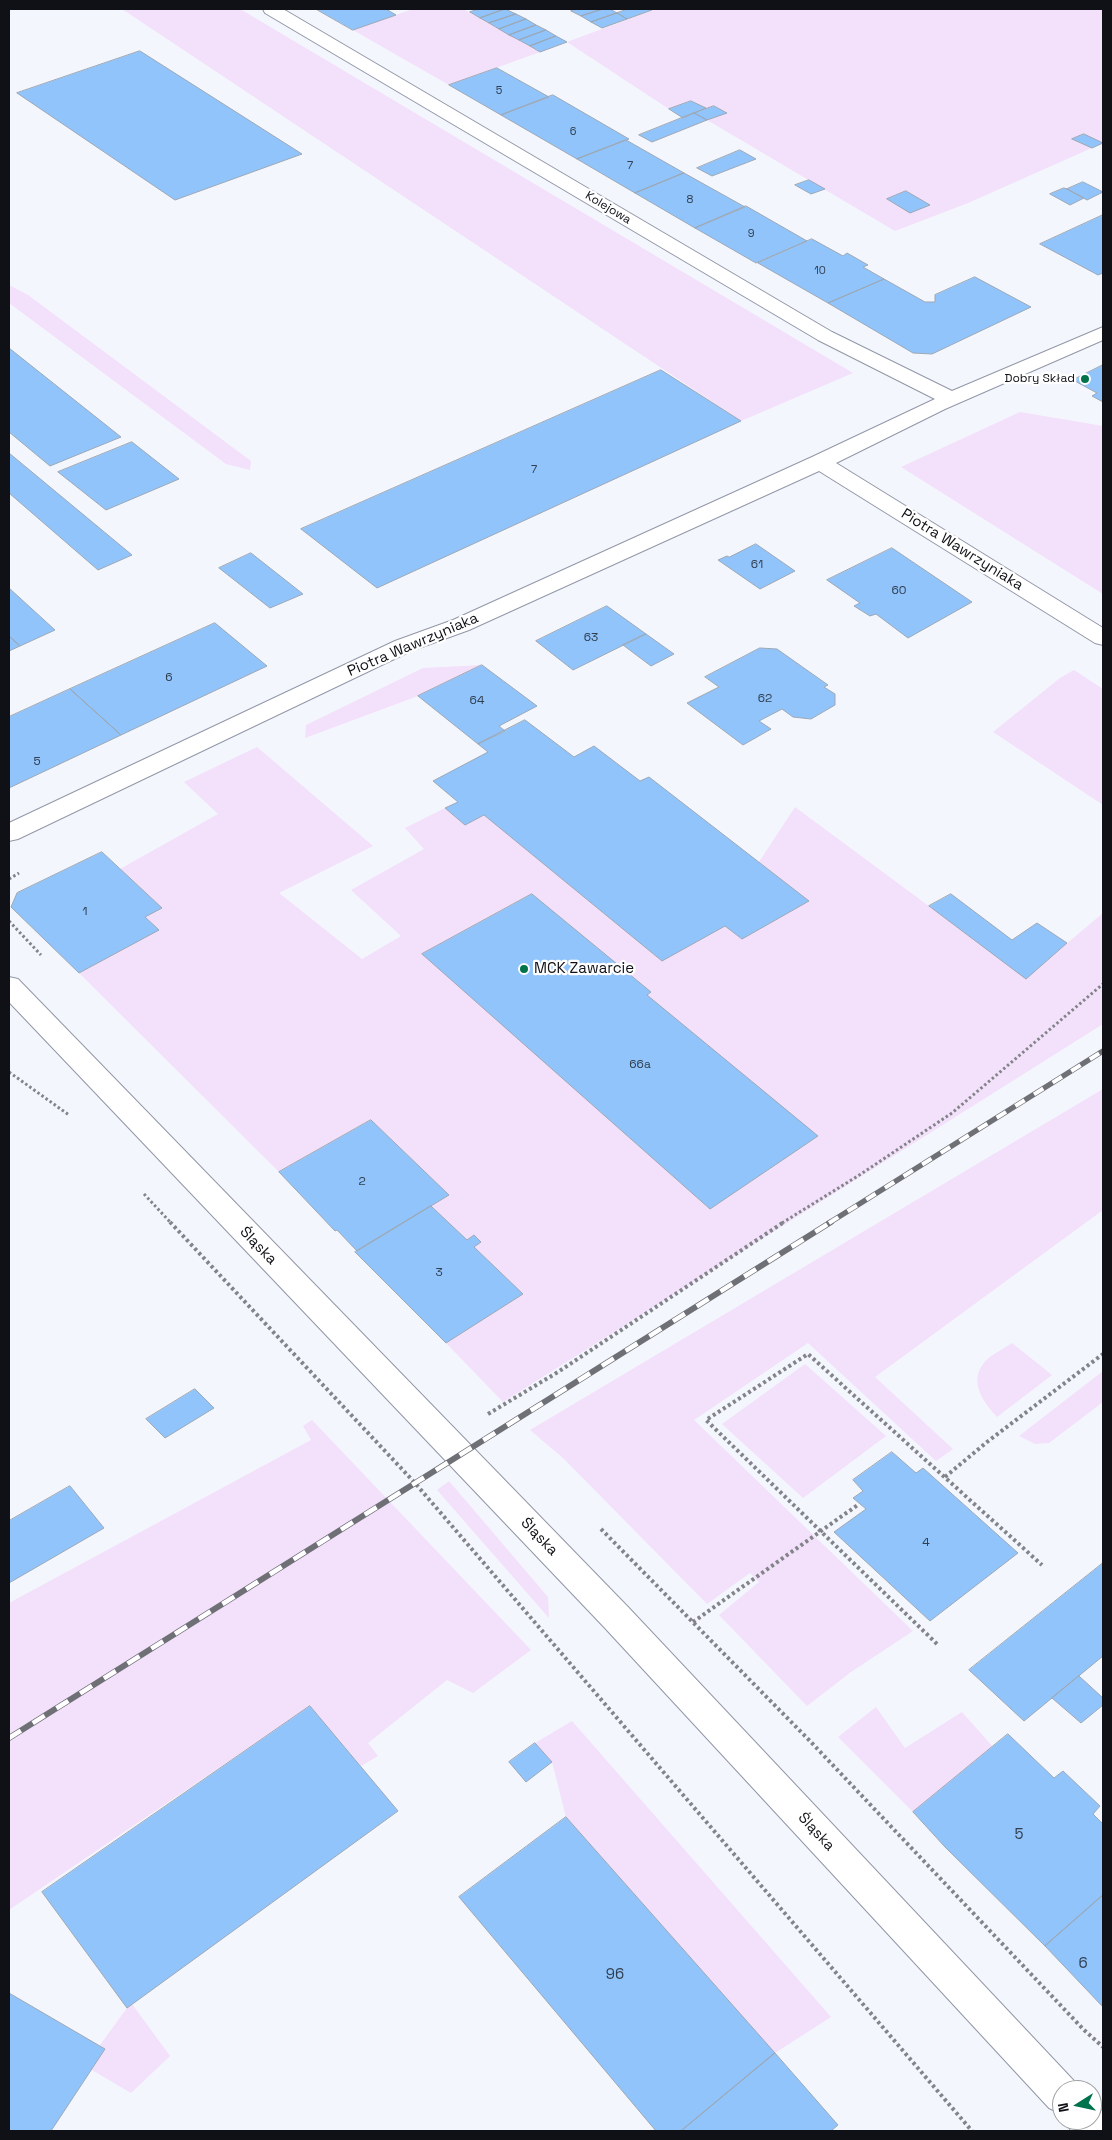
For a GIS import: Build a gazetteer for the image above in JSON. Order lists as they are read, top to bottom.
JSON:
{
  "streets": {
    "street": ["Kolejowa", "Piotra Wawrzyniaka", "Śląska"]
  },
  "crossings": [
    ["Kolejowa", "Piotra Wawrzyniaka"]
  ],
  "places": ["Dobry Skład", "MCK Zawarcie"],
  "house_numbers": [
    "5",
    "6",
    "7",
    "8",
    "9",
    "10",
    "7",
    "61",
    "60",
    "63",
    "6",
    "62",
    "64",
    "5",
    "1",
    "66a",
    "2",
    "3",
    "4",
    "5",
    "6",
    "96"
  ],
  "north": "left"
}
